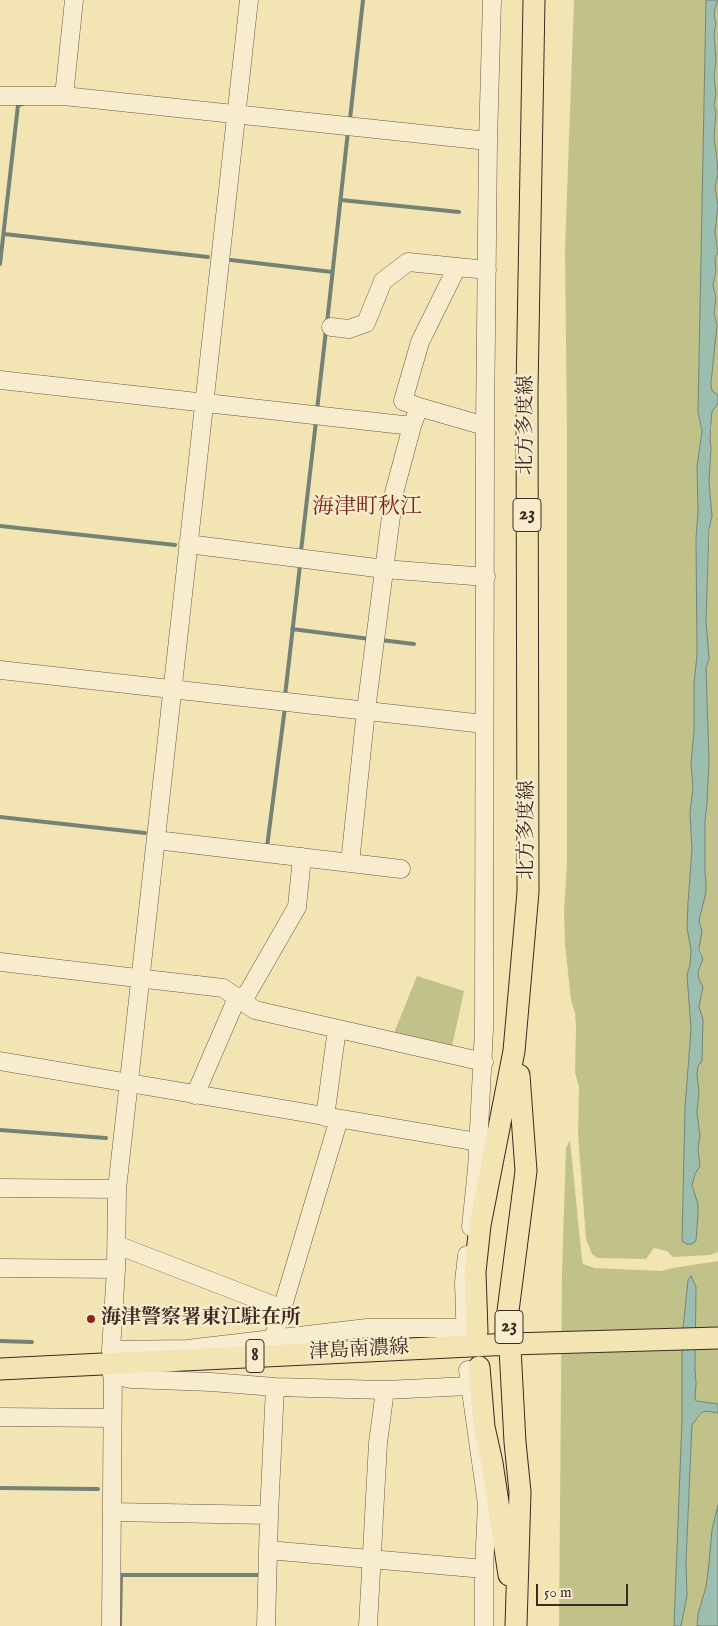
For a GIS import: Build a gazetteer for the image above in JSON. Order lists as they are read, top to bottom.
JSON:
{
  "streets": {
    "main road": [
      "北方多度線",
      "23",
      "津島南濃線",
      "8"
    ]
  },
  "crossings": [
    ["北方多度線", "23"],
    ["23", "津島南濃線"]
  ],
  "districts": ["海津町秋江"],
  "places": ["海津警察署東江駐在所"],
  "scale_bar": "50 m"
}
